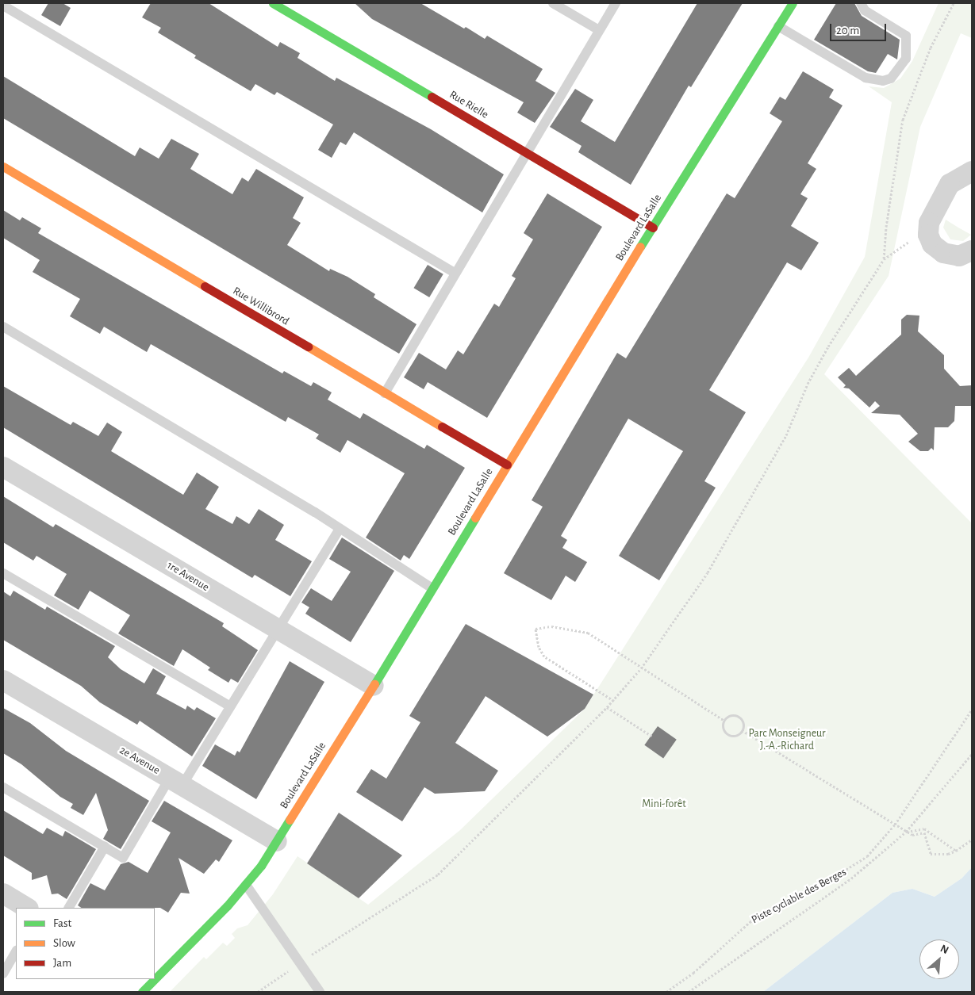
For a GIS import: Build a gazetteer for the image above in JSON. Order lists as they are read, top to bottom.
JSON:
{
  "streets": {
    "main road": ["Rue Rielle", "Boulevard LaSalle", "Rue Willibrord"],
    "street": ["1re Avenue", "2e Avenue"],
    "path": ["Piste cyclable des Berges"]
  },
  "crossings": [
    ["Rue Rielle", "Boulevard LaSalle"],
    ["Boulevard LaSalle", "Rue Willibrord"],
    ["Boulevard LaSalle", "1re Avenue"],
    ["Boulevard LaSalle", "2e Avenue"]
  ],
  "parks": ["Parc Monseigneur J.-A.-Richard", "Mini-forêt"],
  "legend": ["Fast", "Slow", "Jam"],
  "scale_bar": "20 m",
  "north": "top right"
}
